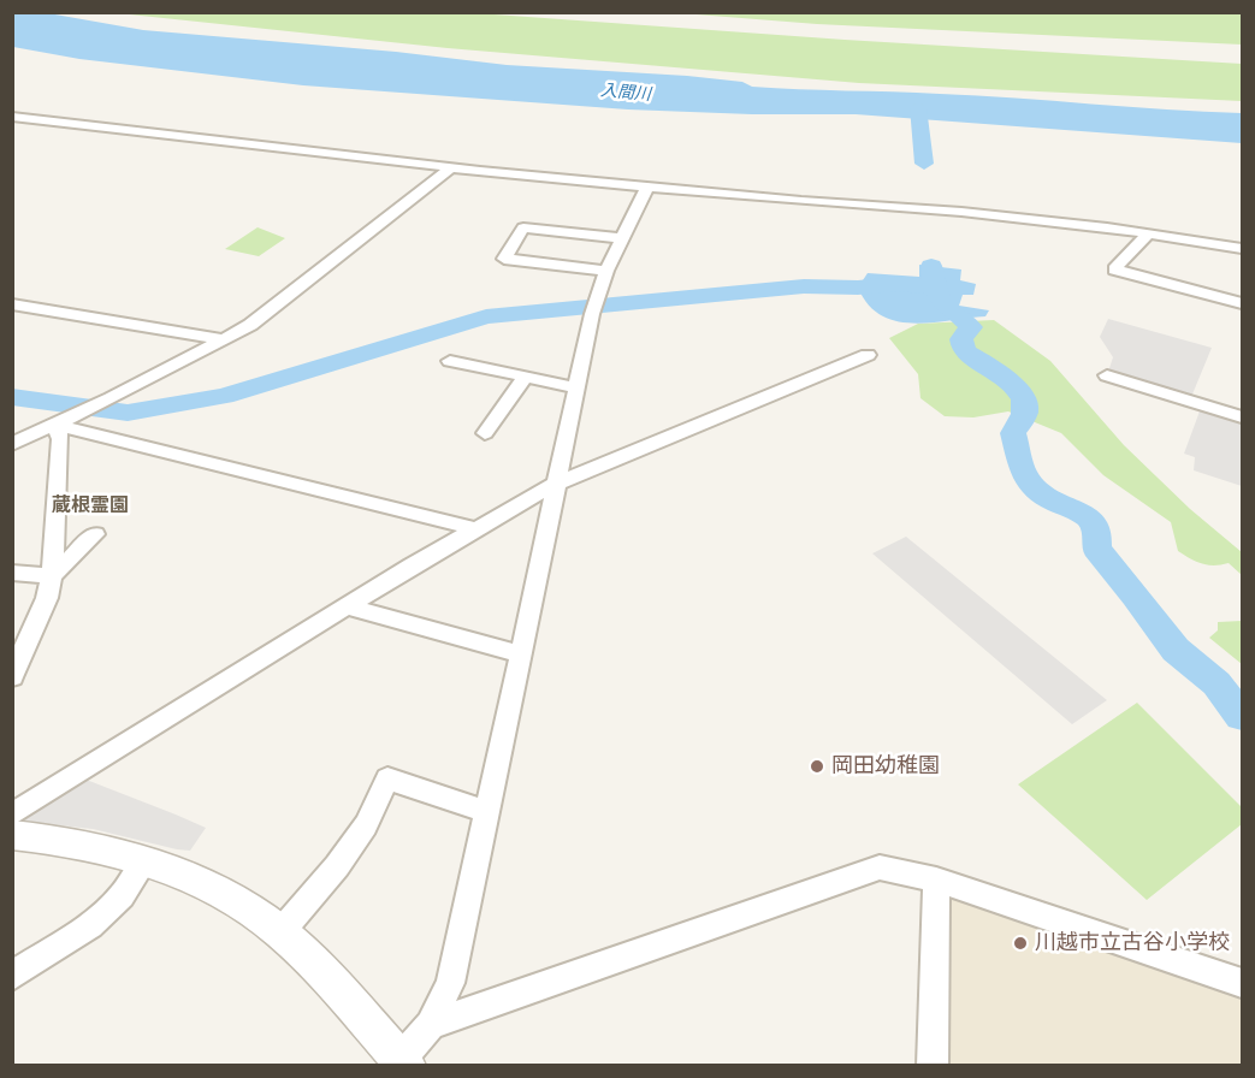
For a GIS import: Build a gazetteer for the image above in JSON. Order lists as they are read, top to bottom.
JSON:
{
  "districts": ["蔵根霊園"],
  "water": ["入間川"],
  "places": ["岡田幼稚園", "川越市立古谷小学校"]
}
